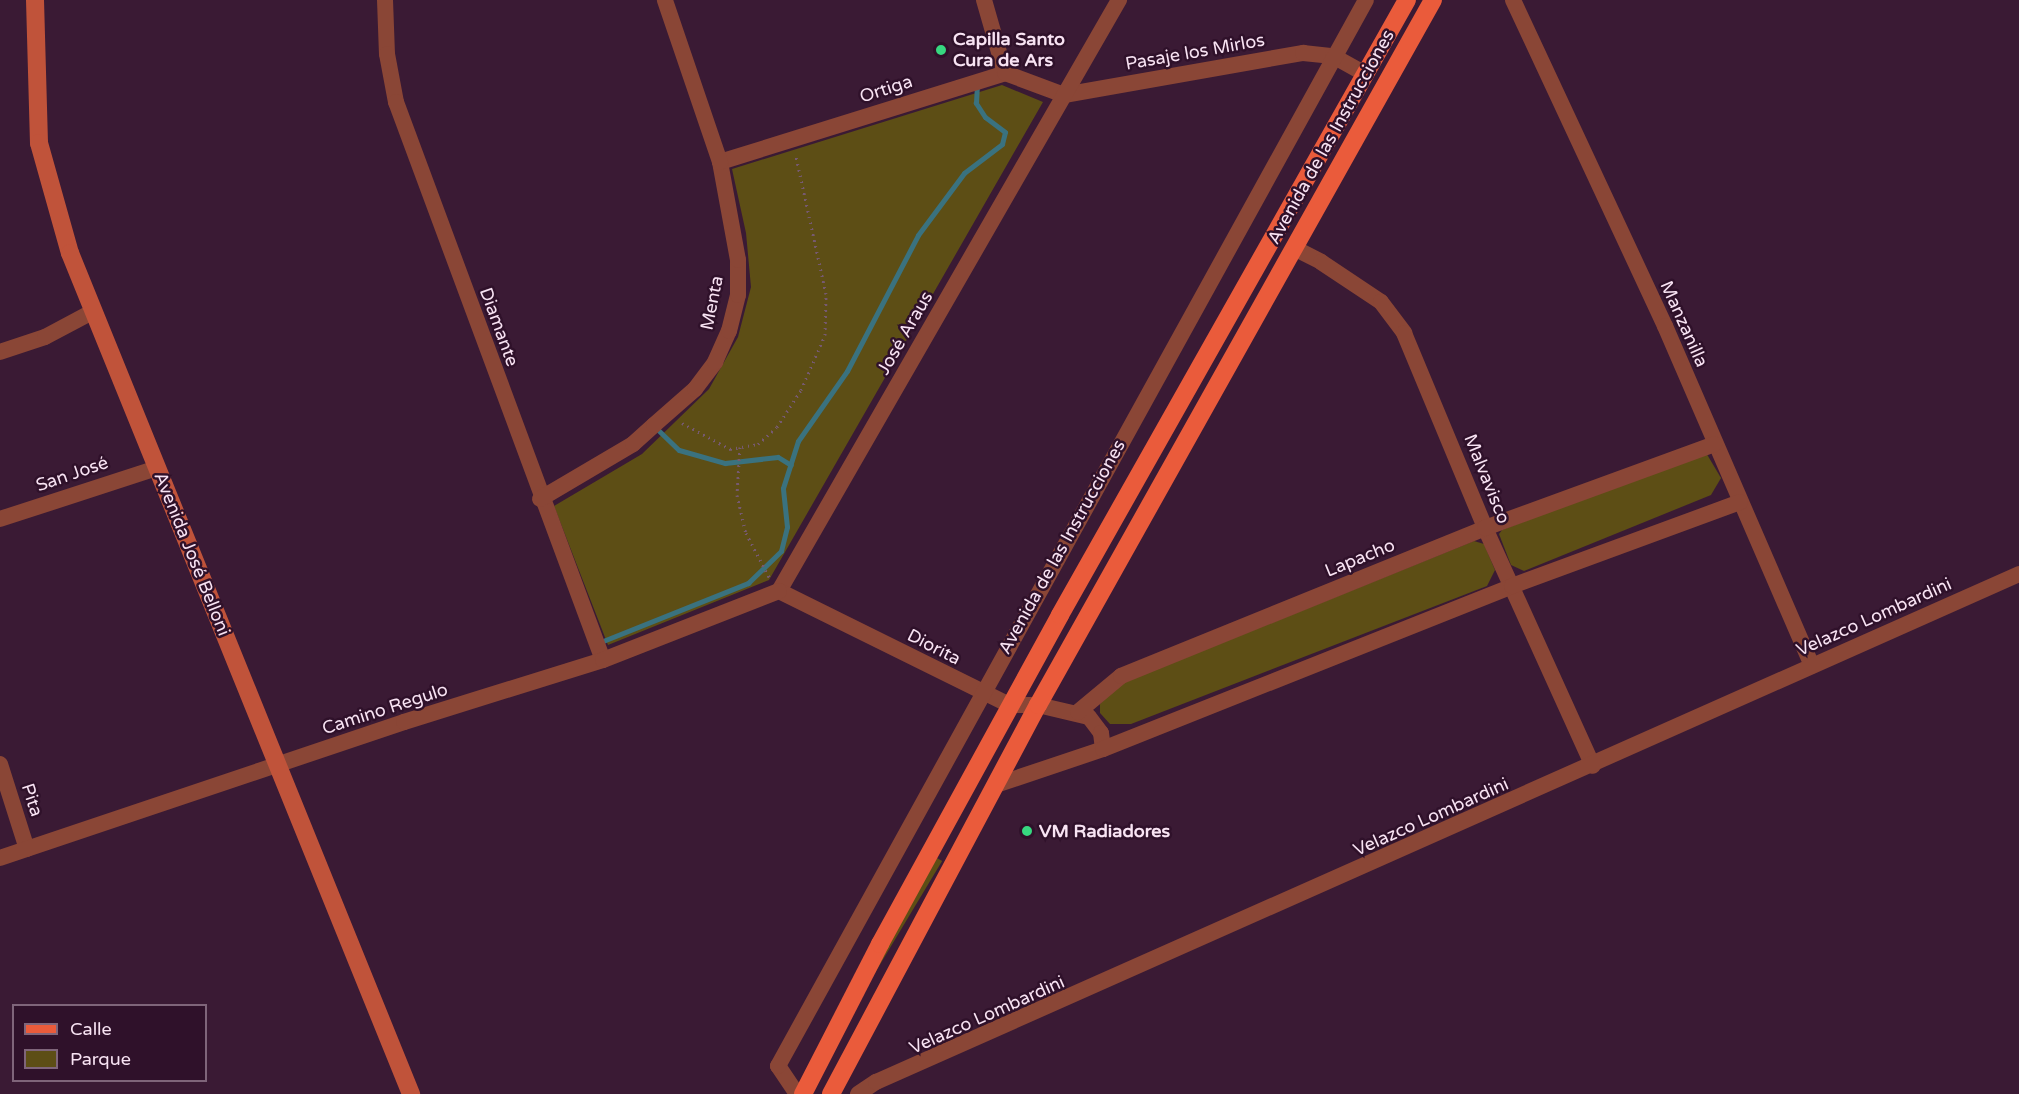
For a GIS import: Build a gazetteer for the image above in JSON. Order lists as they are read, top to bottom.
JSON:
{
  "streets": {
    "main road": ["Avenida de las Instrucciones"],
    "street": [
      "Pasaje los Mirlos",
      "Ortiga",
      "Menta",
      "Manzanilla",
      "Diamante",
      "José Araus",
      "San José",
      "Malvavisco",
      "Avenida José Belloni",
      "Lapacho",
      "Velazco Lombardini",
      "Diorita",
      "Camino Regulo",
      "Pita"
    ]
  },
  "crossings": [
    ["Pasaje los Mirlos", "Avenida de las Instrucciones"],
    ["Pasaje los Mirlos", "José Araus"],
    ["Ortiga", "Menta"],
    ["Avenida de las Instrucciones", "Malvavisco"],
    ["Avenida de las Instrucciones", "Diorita"],
    ["Menta", "Diamante"],
    ["Manzanilla", "Lapacho"],
    ["Manzanilla", "Velazco Lombardini"],
    ["Diamante", "Camino Regulo"],
    ["José Araus", "Diorita"],
    ["José Araus", "Camino Regulo"],
    ["San José", "Avenida José Belloni"],
    ["Malvavisco", "Lapacho"],
    ["Malvavisco", "Velazco Lombardini"],
    ["Avenida José Belloni", "Camino Regulo"],
    ["Lapacho", "Diorita"],
    ["Diorita", "Camino Regulo"],
    ["Camino Regulo", "Pita"]
  ],
  "places": ["Capilla Santo Cura de Ars", "VM Radiadores"],
  "legend": ["Calle", "Parque"]
}
